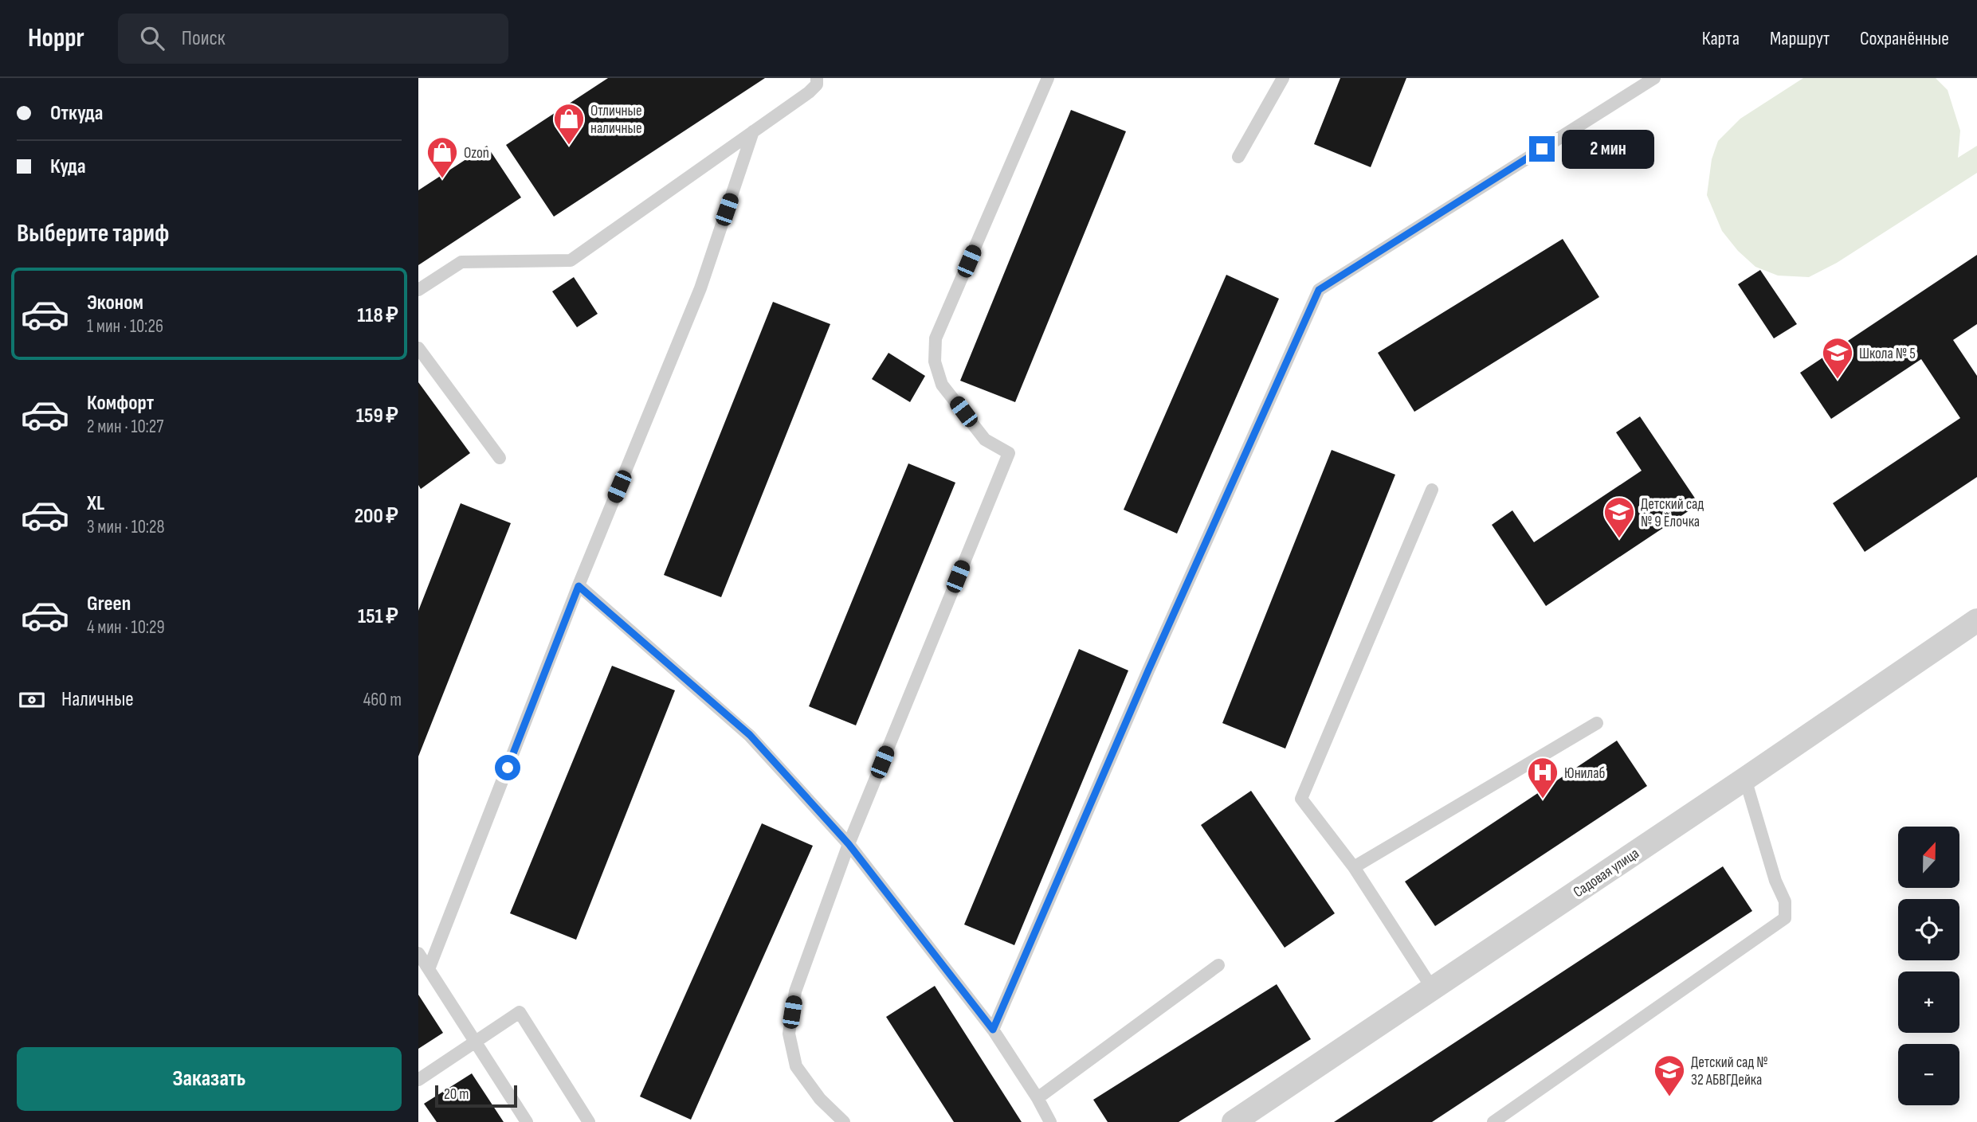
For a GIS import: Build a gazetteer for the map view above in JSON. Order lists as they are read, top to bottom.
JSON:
{
  "streets": {
    "street": ["Садовая улица"]
  },
  "places": {
    "shop": ["Отличные наличные", "Ozon"],
    "school or university": ["Школа № 5", "Детский сад № 9 Ёлочка", "Детский сад № 32 АБВГДейка"],
    "hospital": ["Юнилаб"]
  },
  "scale_bar": "20 m",
  "north": "top",
  "page": {
    "header": "Hoppr",
    "search": "Поиск",
    "nav": ["Карта", "Маршрут", "Сохранённые"],
    "banner": ["Откуда", "Куда"],
    "bubble": "2 мин",
    "heading": "Выберите тариф",
    "list": [
      {
        "name": "Эконом",
        "note": "1 мин · 10:26",
        "value": "118 ₽"
      },
      {
        "name": "Комфорт",
        "note": "2 мин · 10:27",
        "value": "159 ₽"
      },
      {
        "name": "XL",
        "note": "3 мин · 10:28",
        "value": "200 ₽"
      },
      {
        "name": "Green",
        "note": "4 мин · 10:29",
        "value": "151 ₽"
      }
    ],
    "pay": ["Наличные", "460 m"],
    "map_buttons": ["+", "−"],
    "buttons": "Заказать",
    "scale": "20 m"
  }
}
